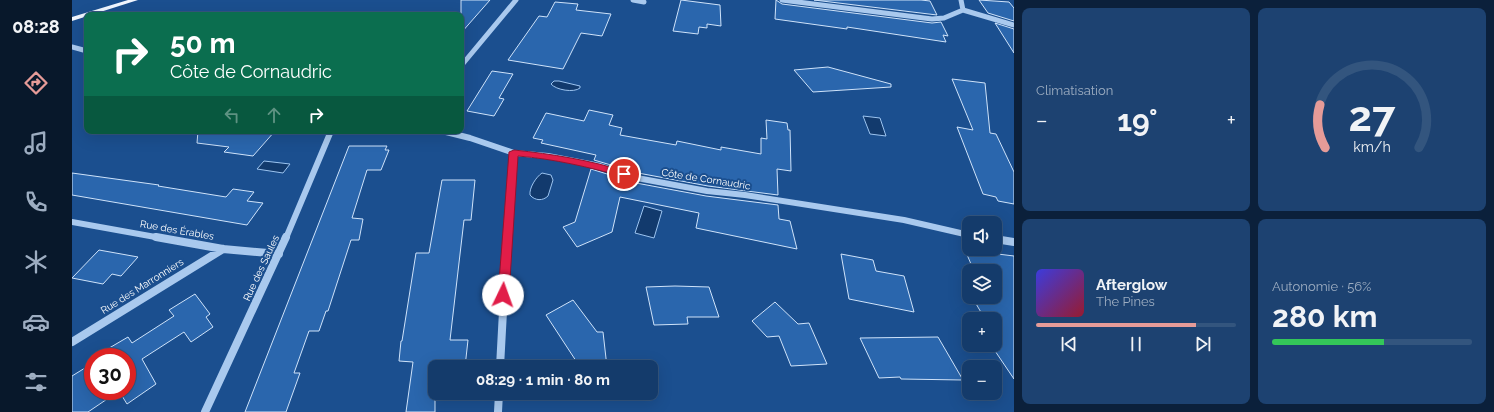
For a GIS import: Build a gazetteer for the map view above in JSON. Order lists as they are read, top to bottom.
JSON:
{
  "streets": {
    "street": [
      "Côte de Cornaudric",
      "Rue des Érables",
      "Rue des Saules",
      "Rue des Marronniers"
    ]
  },
  "crossings": [
    ["Rue des Érables", "Rue des Saules"],
    ["Rue des Érables", "Rue des Marronniers"]
  ],
  "page": {
    "tabs": "08:28",
    "tile": [
      "Climatisation",
      ["Autonomie · 56%", "280 km"]
    ],
    "turn": ["50 m", "Côte de Cornaudric"],
    "heat": ["−", "19°", "+"],
    "map_buttons": ["+", "−"],
    "song": ["Afterglow", "The Pines"],
    "limit": "30",
    "trip": "08:29 · 1 min · 80 m",
    "gauge": ["27", "km/h"]
  }
}
